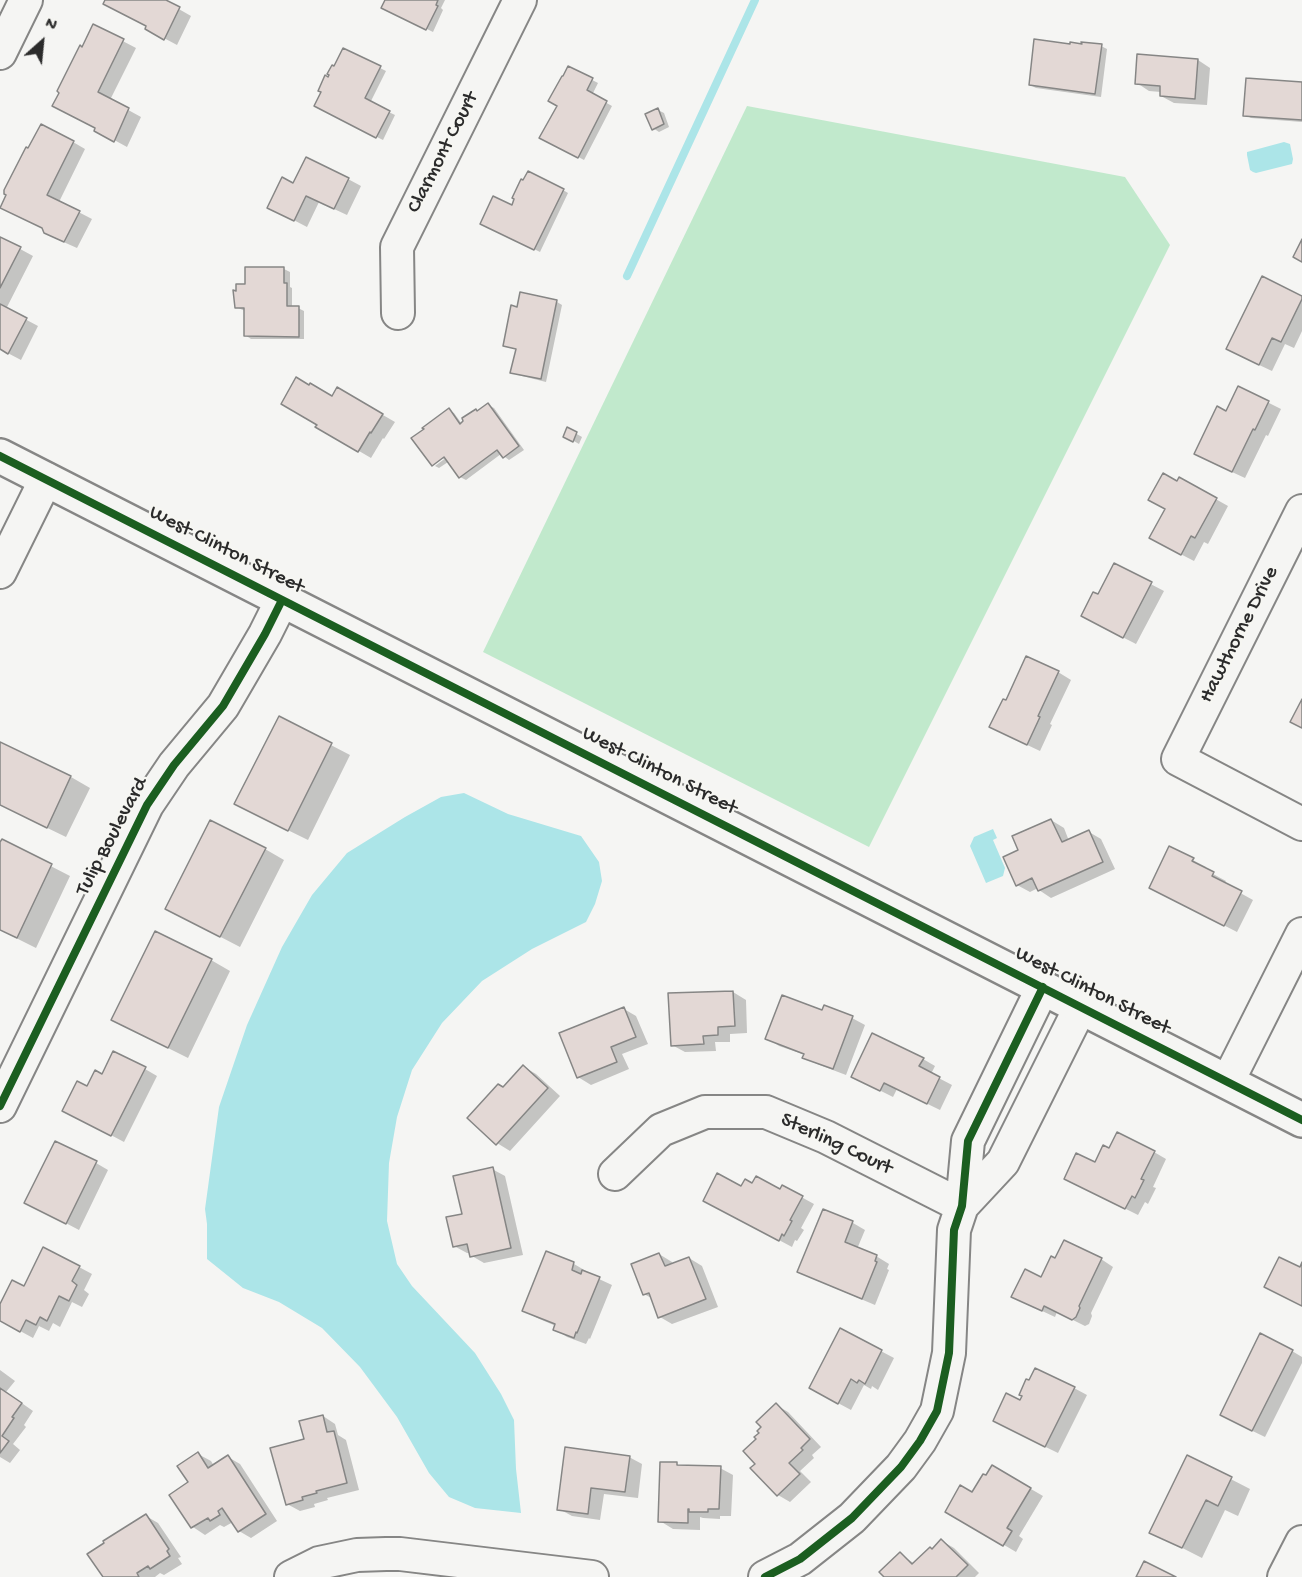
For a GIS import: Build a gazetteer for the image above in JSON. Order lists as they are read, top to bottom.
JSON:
{
  "streets": {
    "street": [
      "Clarmont Court",
      "West Clinton Street",
      "Hawthorne Drive",
      "Tulip Boulevard",
      "Sterling Court"
    ]
  },
  "crossings": [
    ["West Clinton Street", "Tulip Boulevard"]
  ],
  "north": "top right"
}
